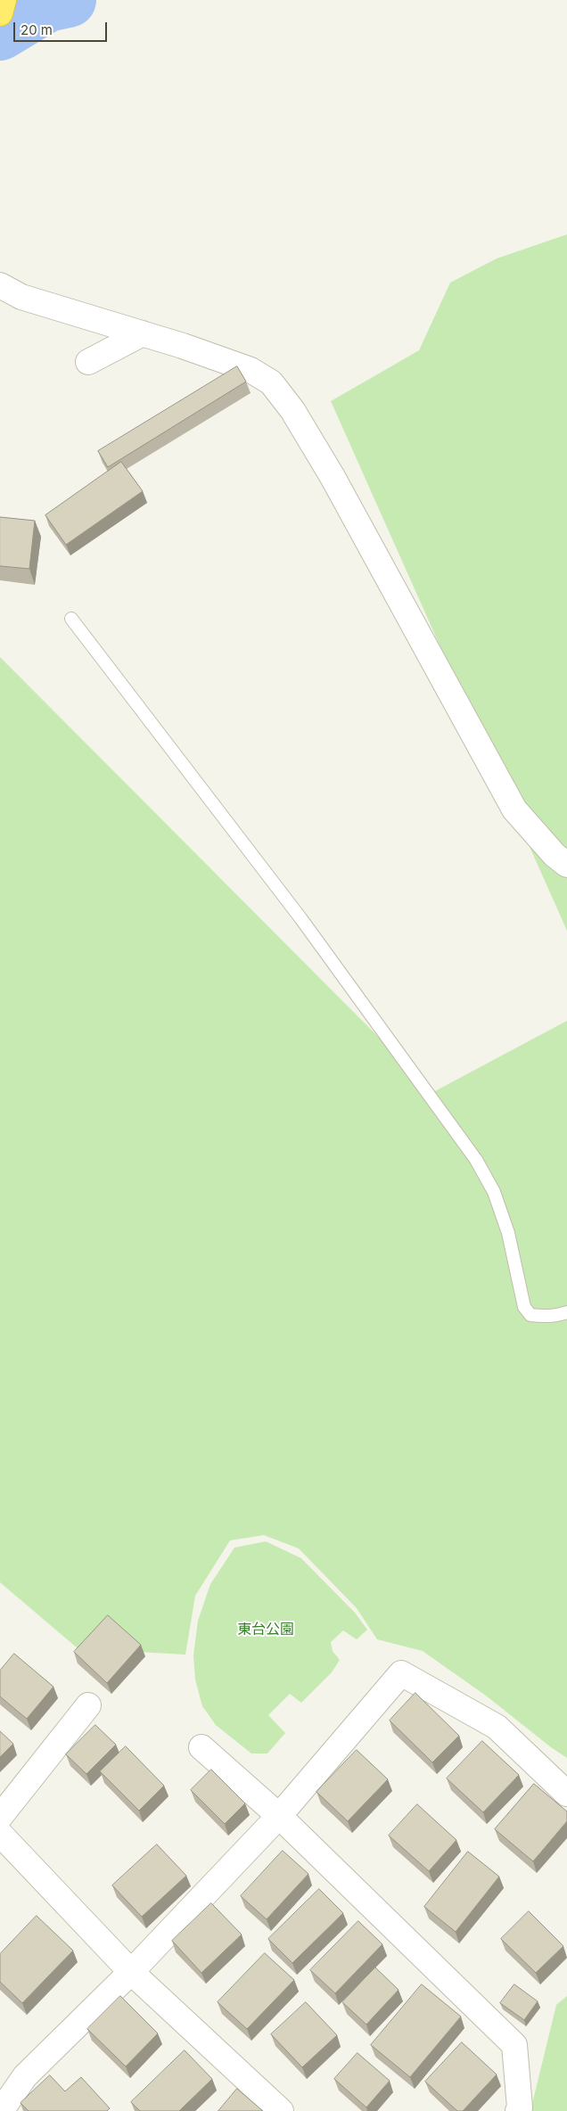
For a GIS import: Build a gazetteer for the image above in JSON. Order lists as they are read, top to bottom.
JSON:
{
  "parks": ["東台公園"],
  "scale_bar": "20 m"
}
